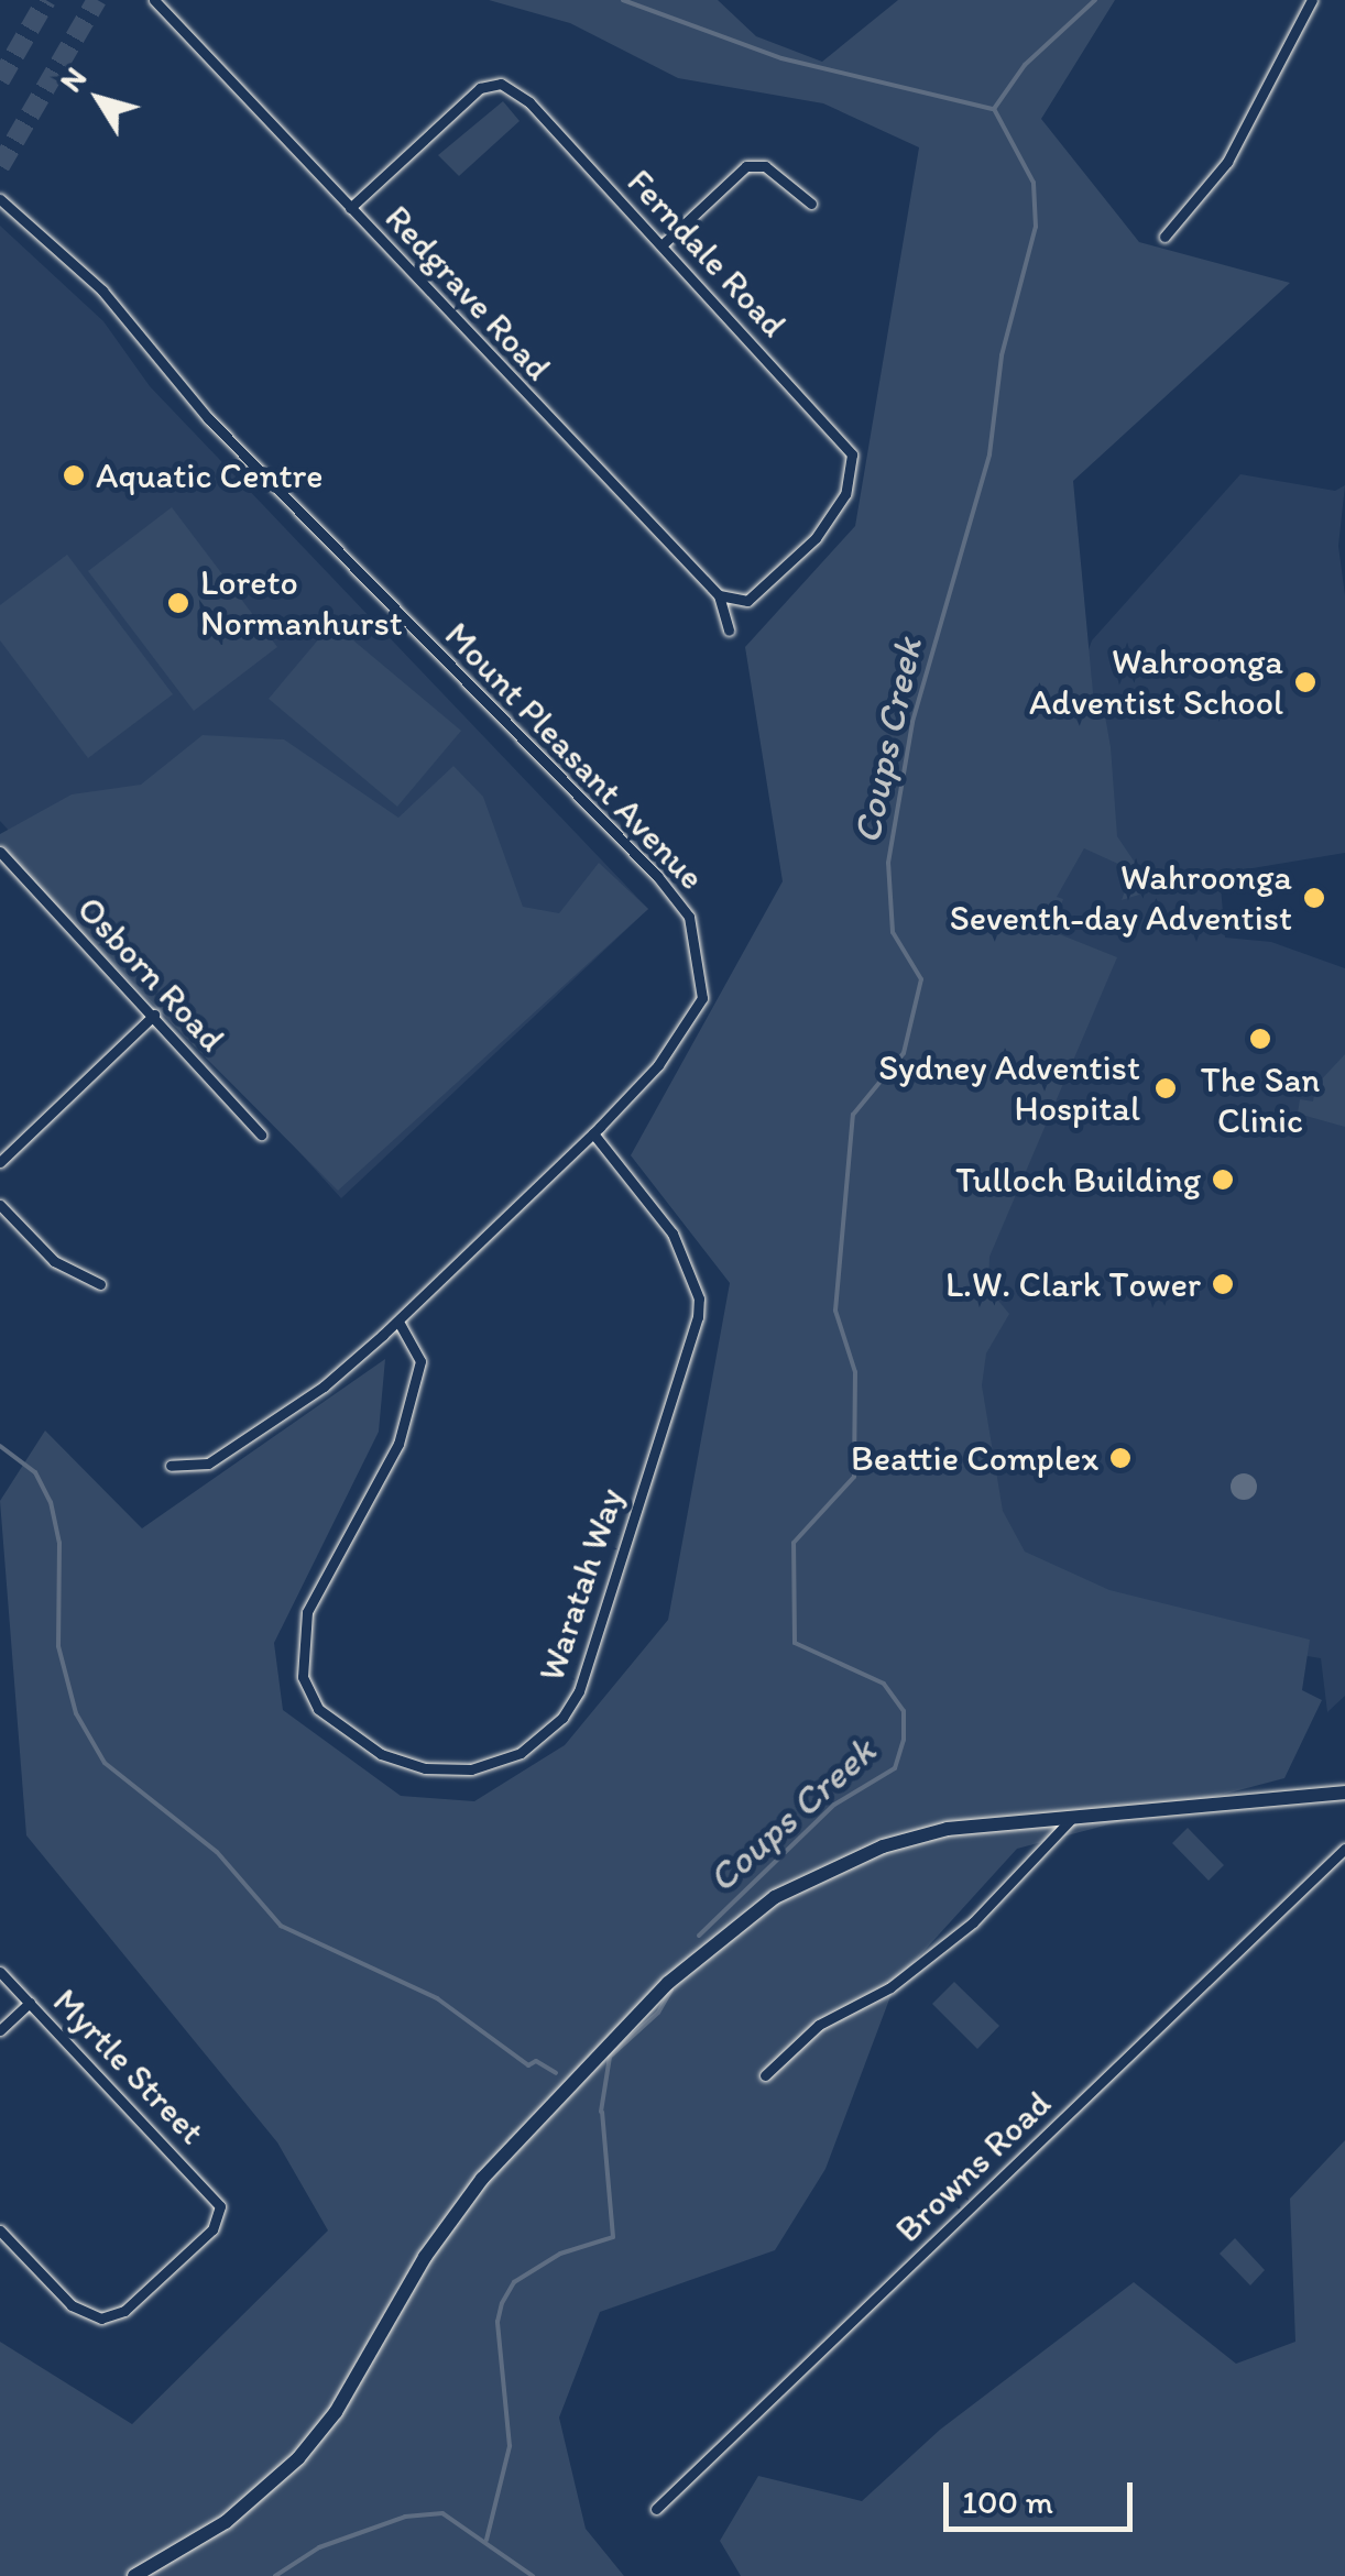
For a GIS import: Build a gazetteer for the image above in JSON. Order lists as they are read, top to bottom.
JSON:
{
  "streets": {
    "street": [
      "Ferndale Road",
      "Redgrave Road",
      "Mount Pleasant Avenue",
      "Osborn Road",
      "Waratah Way",
      "Myrtle Street",
      "Browns Road"
    ]
  },
  "crossings": [
    ["Ferndale Road", "Redgrave Road"],
    ["Mount Pleasant Avenue", "Waratah Way"]
  ],
  "water": ["Coups Creek"],
  "places": [
    "Aquatic Centre",
    "Loreto Normanhurst",
    "Wahroonga Adventist School",
    "Wahroonga Seventh-day Adventist",
    "The San Clinic",
    "Sydney Adventist Hospital",
    "Tulloch Building",
    "L.W. Clark Tower",
    "Beattie Complex"
  ],
  "scale_bar": "100 m",
  "north": "top left"
}
